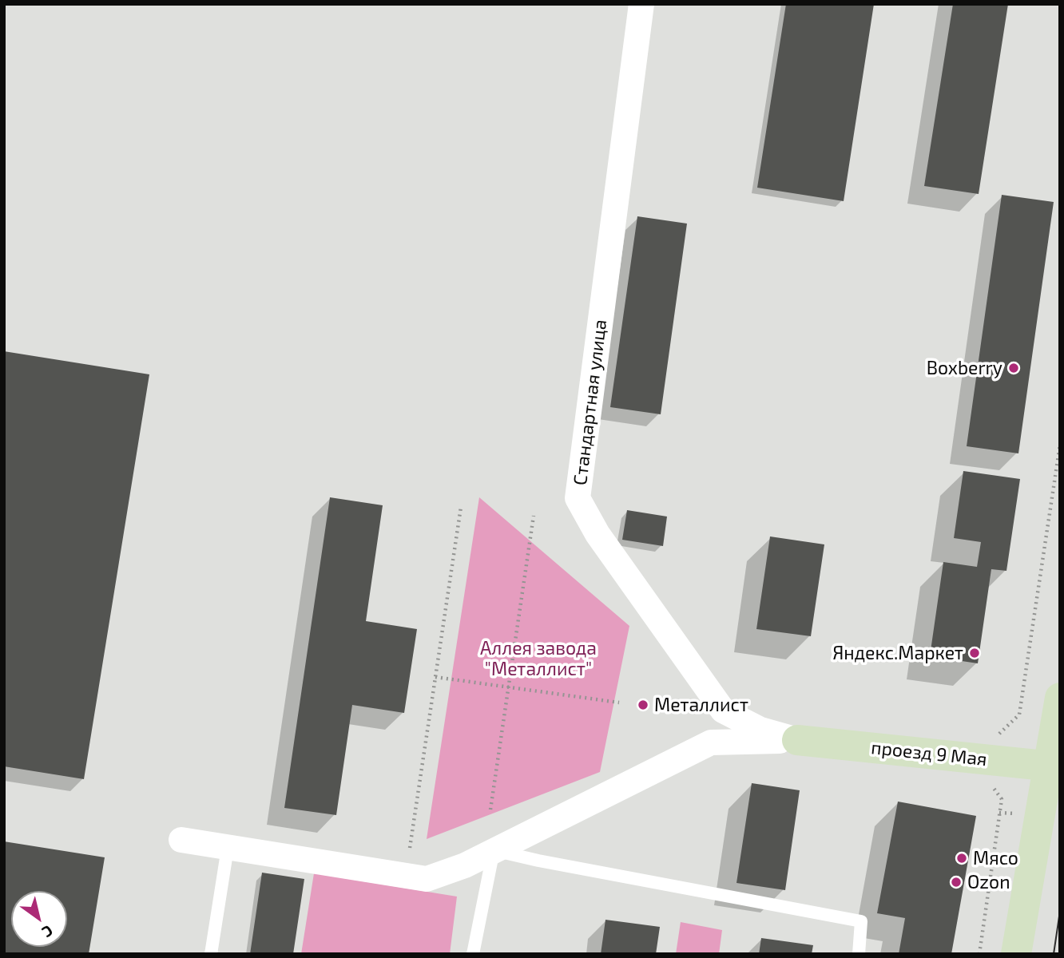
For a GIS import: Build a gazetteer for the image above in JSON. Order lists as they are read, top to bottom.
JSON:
{
  "streets": {
    "main road": ["проезд 9 Мая"],
    "street": ["Стандартная улица"]
  },
  "crossings": [
    ["Стандартная улица", "проезд 9 Мая"]
  ],
  "parks": ["Аллея завода \"Металлист\""],
  "places": [
    "Boxberry",
    "Яндекс.Маркет",
    "Металлист",
    "Мясо",
    "Ozon"
  ],
  "north": "bottom right"
}
